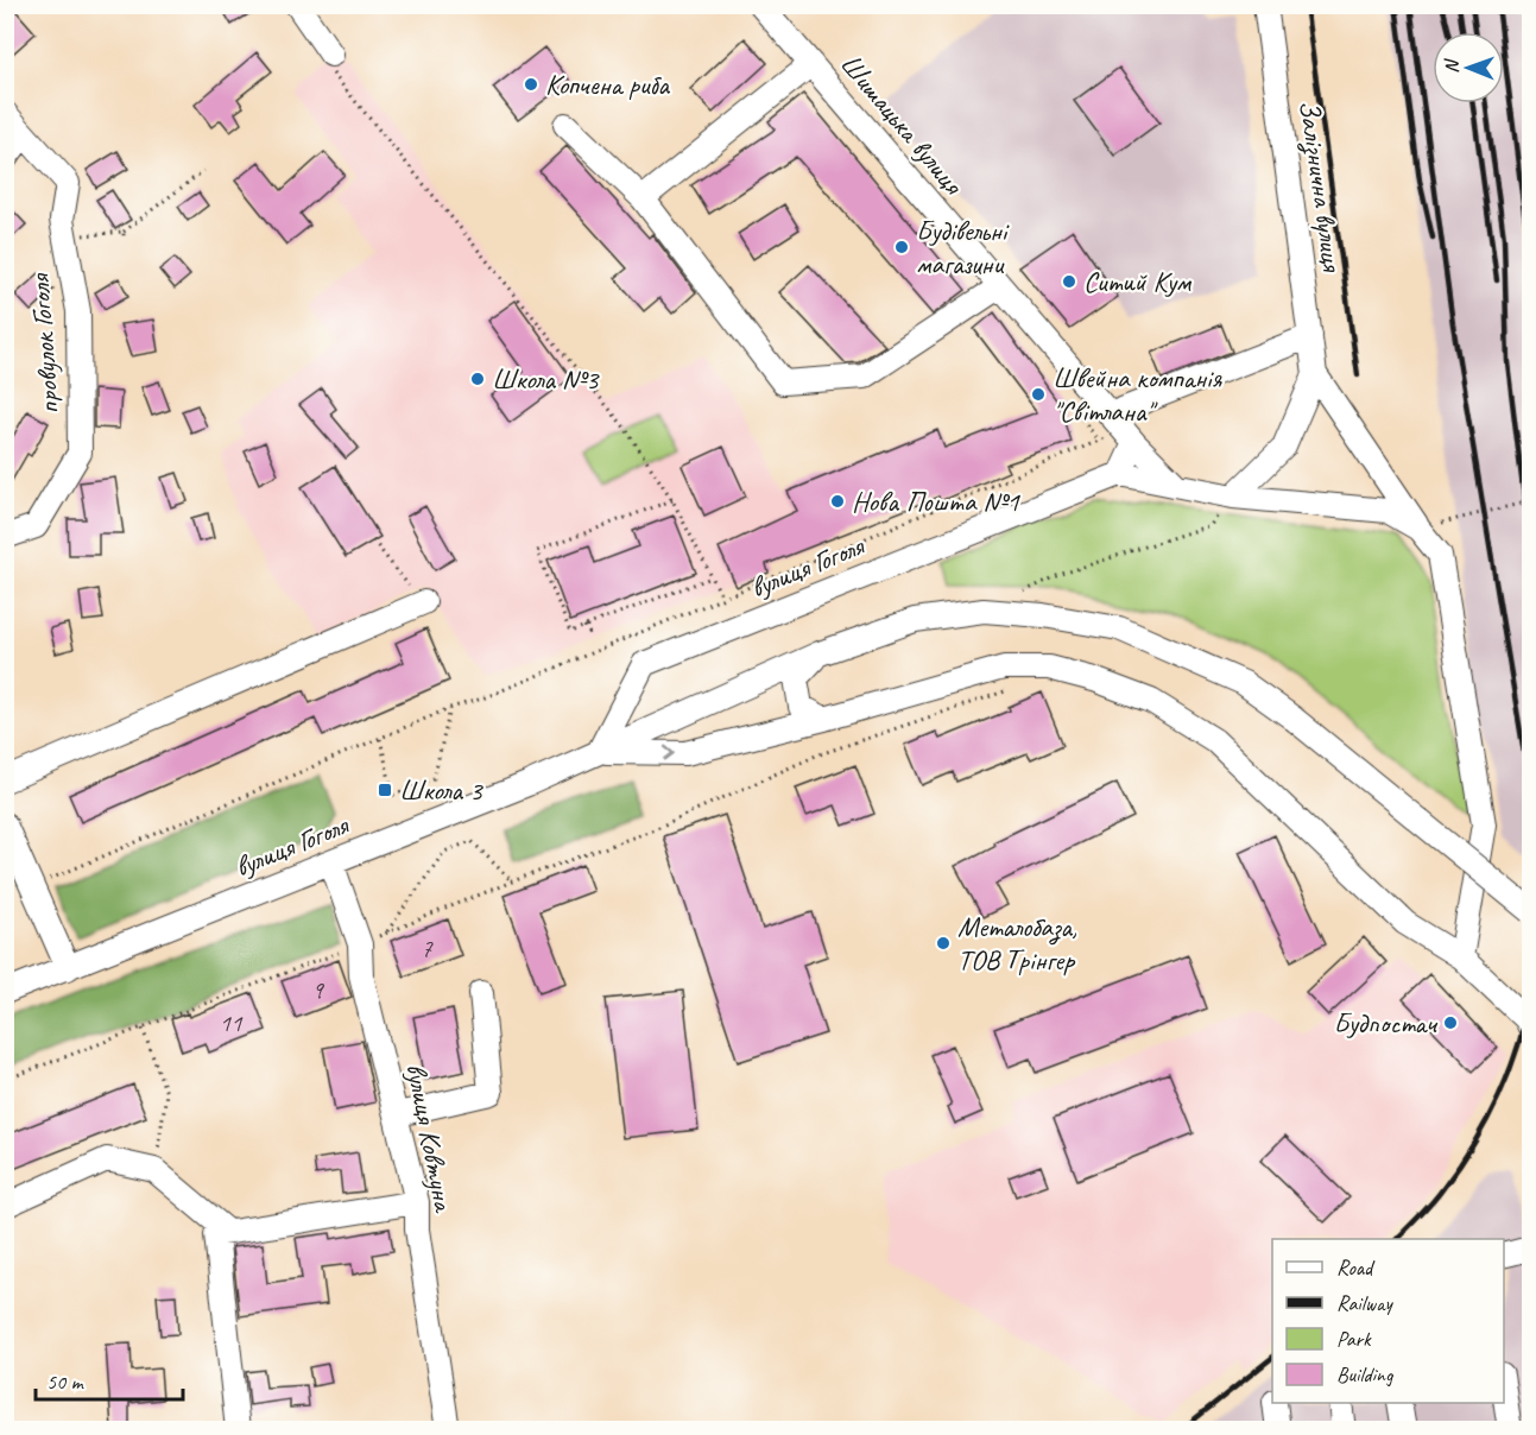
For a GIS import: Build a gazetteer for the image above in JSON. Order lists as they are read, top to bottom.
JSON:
{
  "streets": {
    "street": [
      "Шишацька вулиця",
      "Залізнична вулиця",
      "провулок Гоголя",
      "вулиця Гоголя",
      "вулиця Ковтуна"
    ]
  },
  "crossings": [
    ["вулиця Гоголя", "вулиця Ковтуна"]
  ],
  "places": {
    "other": [
      "Копчена риба",
      "Будівельні магазини",
      "Ситий Кум",
      "Школа №3",
      "Швейна компанія \"Світлана\"",
      "Нова Пошта №1",
      "Металобаза, ТОВ Трінгер",
      "Будпостач"
    ],
    "transit": ["Школа 3"]
  },
  "house_numbers": ["7", "9", "11"],
  "legend": [
    "Road",
    "Railway",
    "Park",
    "Building"
  ],
  "scale_bar": "50 m",
  "north": "left"
}
